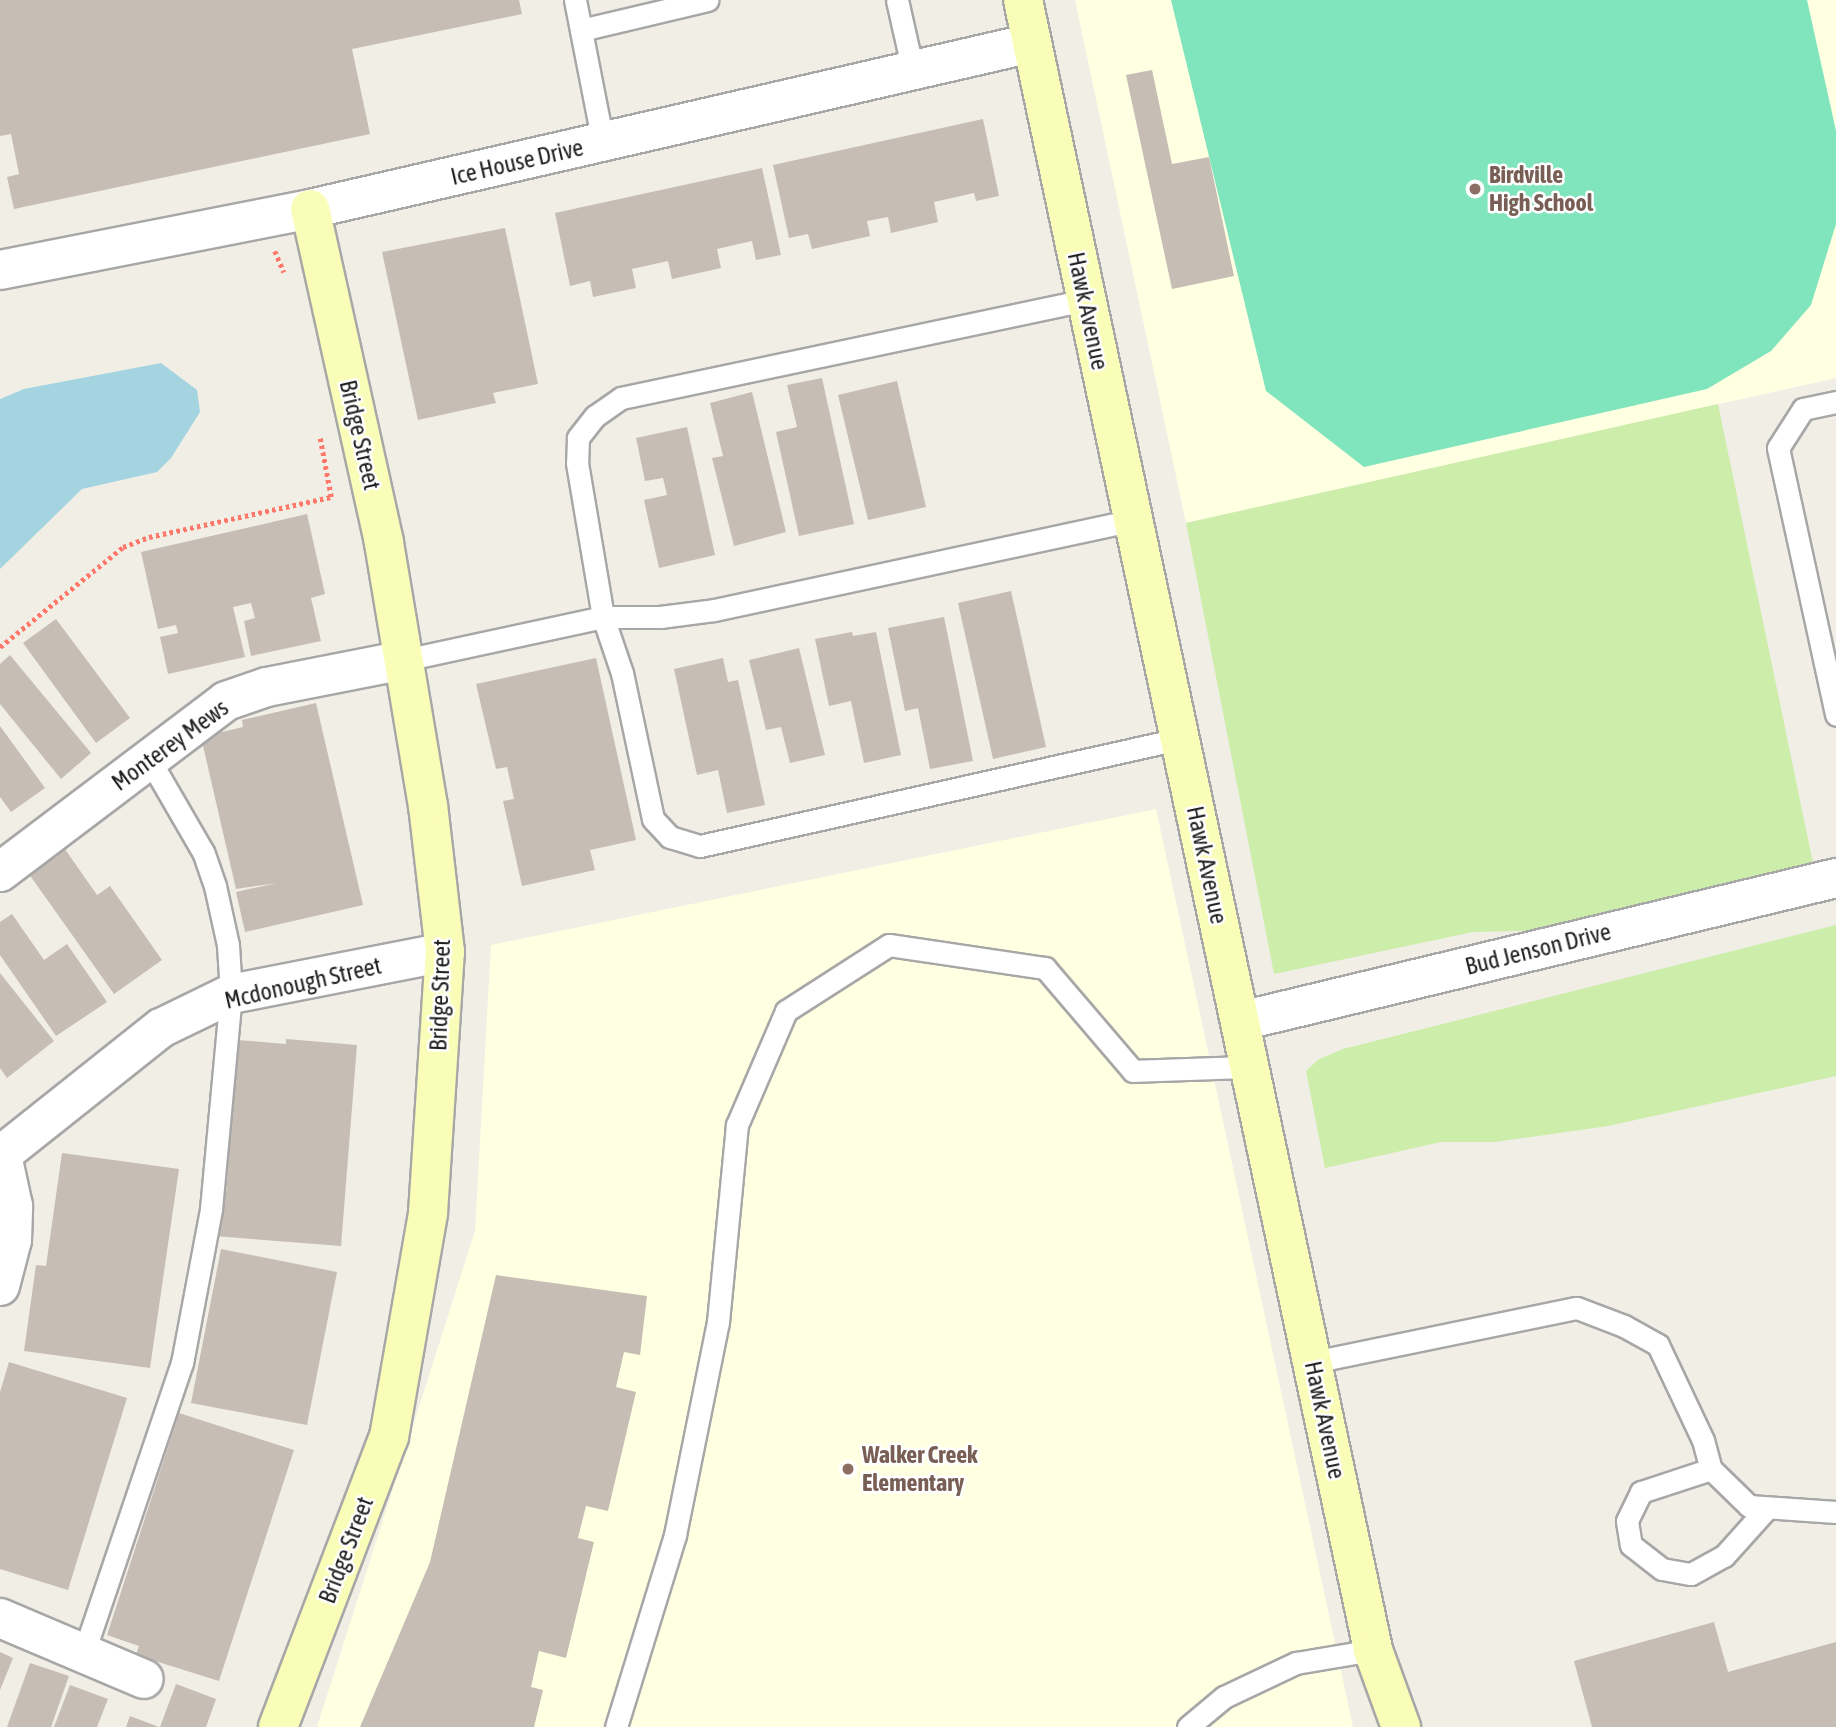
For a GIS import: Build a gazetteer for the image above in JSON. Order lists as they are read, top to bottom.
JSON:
{
  "streets": {
    "street": [
      "Ice House Drive",
      "Hawk Avenue",
      "Bridge Street",
      "Monterey Mews",
      "Bud Jenson Drive",
      "Mcdonough Street"
    ]
  },
  "crossings": [
    ["Ice House Drive", "Hawk Avenue"],
    ["Ice House Drive", "Bridge Street"],
    ["Hawk Avenue", "Bud Jenson Drive"],
    ["Bridge Street", "Monterey Mews"],
    ["Bridge Street", "Mcdonough Street"]
  ],
  "places": ["Birdville High School", "Walker Creek Elementary"]
}
